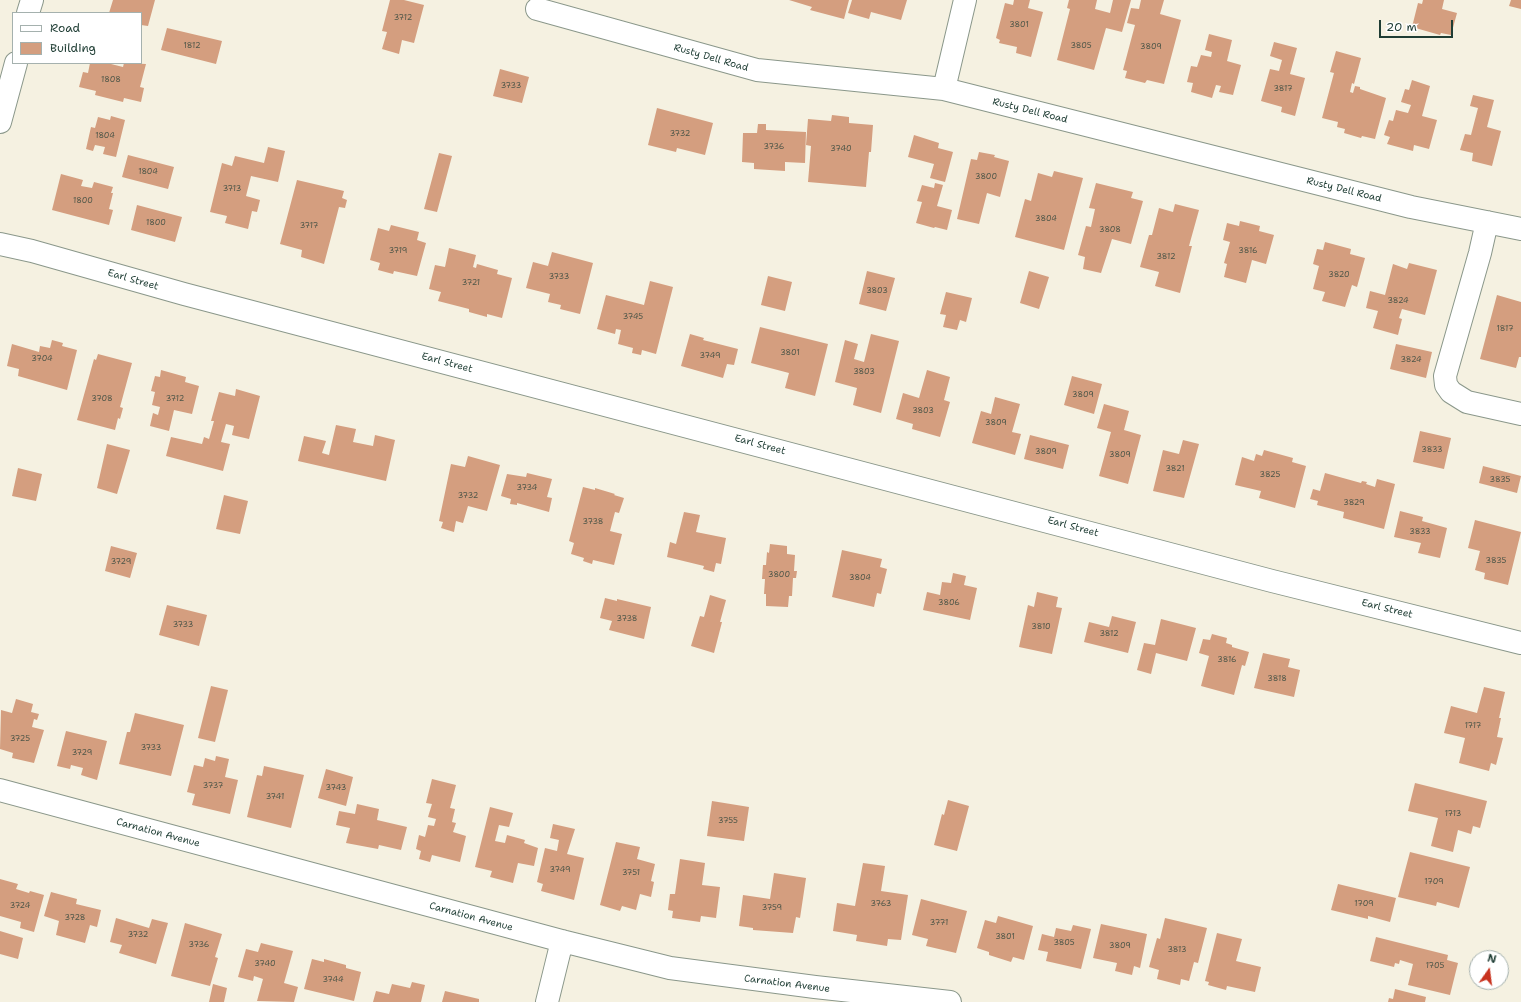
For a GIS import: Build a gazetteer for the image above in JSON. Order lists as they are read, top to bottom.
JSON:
{
  "streets": {
    "street": ["Rusty Dell Road", "Earl Street", "Carnation Avenue"]
  },
  "house_numbers": [
    "3712",
    "3801",
    "1812",
    "3805",
    "3809",
    "1808",
    "3733",
    "3817",
    "3732",
    "1804",
    "3736",
    "3740",
    "1804",
    "3800",
    "3713",
    "1800",
    "3804",
    "1800",
    "3717",
    "3808",
    "3719",
    "3816",
    "3812",
    "3820",
    "3733",
    "3721",
    "3803",
    "3824",
    "3745",
    "1817",
    "3801",
    "3749",
    "3704",
    "3824",
    "3803",
    "3809",
    "3708",
    "3712",
    "3803",
    "3809",
    "3833",
    "3809",
    "3809",
    "3821",
    "3825",
    "3835",
    "3734",
    "3732",
    "3829",
    "3738",
    "3833",
    "3835",
    "3729",
    "3800",
    "3804",
    "3806",
    "3738",
    "3733",
    "3810",
    "3812",
    "3816",
    "3818",
    "1717",
    "3725",
    "3733",
    "3729",
    "3737",
    "3743",
    "3741",
    "1713",
    "3755",
    "3749",
    "3751",
    "1709",
    "3763",
    "1709",
    "3724",
    "3759",
    "3728",
    "3771",
    "3732",
    "3801",
    "3805",
    "3736",
    "3809",
    "3813",
    "3740",
    "1705",
    "3744"
  ],
  "legend": ["Road", "Building"],
  "scale_bar": "20 m",
  "north": "top"
}
